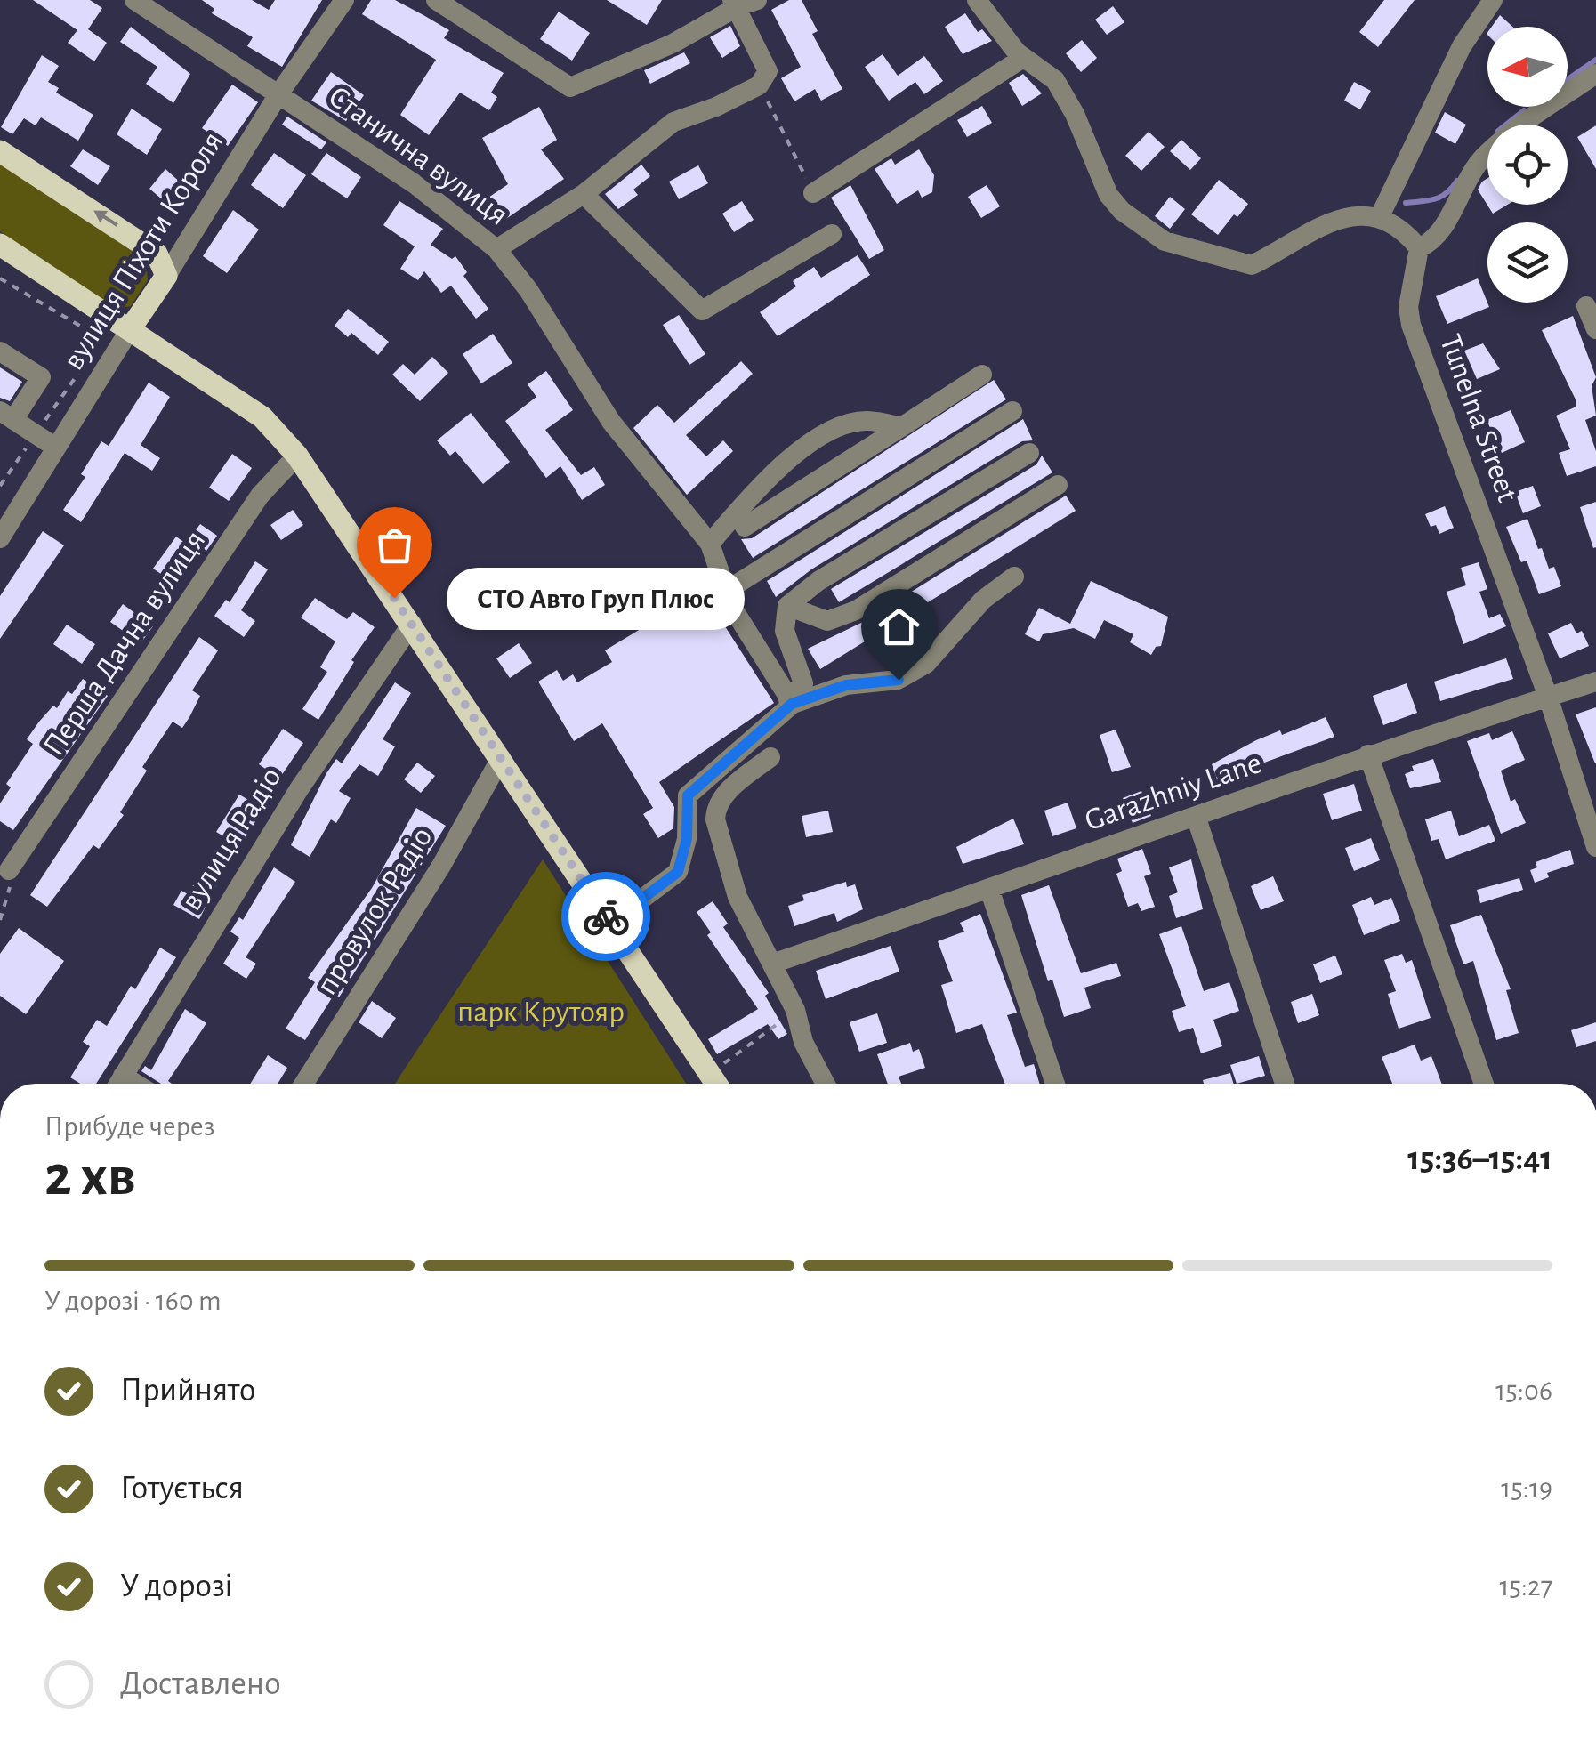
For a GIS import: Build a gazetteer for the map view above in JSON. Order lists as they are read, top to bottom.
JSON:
{
  "streets": {
    "main road": ["вулиця Піхоти Короля"],
    "street": [
      "Станична вулиця",
      "Tunelna Street",
      "Перша Дачна вулиця",
      "Garazhniy Lane",
      "вулиця Радіо",
      "провулок Радіо"
    ]
  },
  "crossings": [
    ["Станична вулиця", "вулиця Піхоти Короля"],
    ["Tunelna Street", "Garazhniy Lane"]
  ],
  "parks": ["парк Крутояр"],
  "places": ["СТО Авто Груп Плюс"],
  "north": "left",
  "page": {
    "bubble": "СТО Авто Груп Плюс",
    "heading": ["2 хв", "Прибуде через", "15:36–15:41"],
    "bar": "У дорозі · 160 m",
    "list": [
      ["Прийнято", "15:06"],
      ["Готується", "15:19"],
      ["У дорозі", "15:27"],
      "Доставлено"
    ]
  }
}
